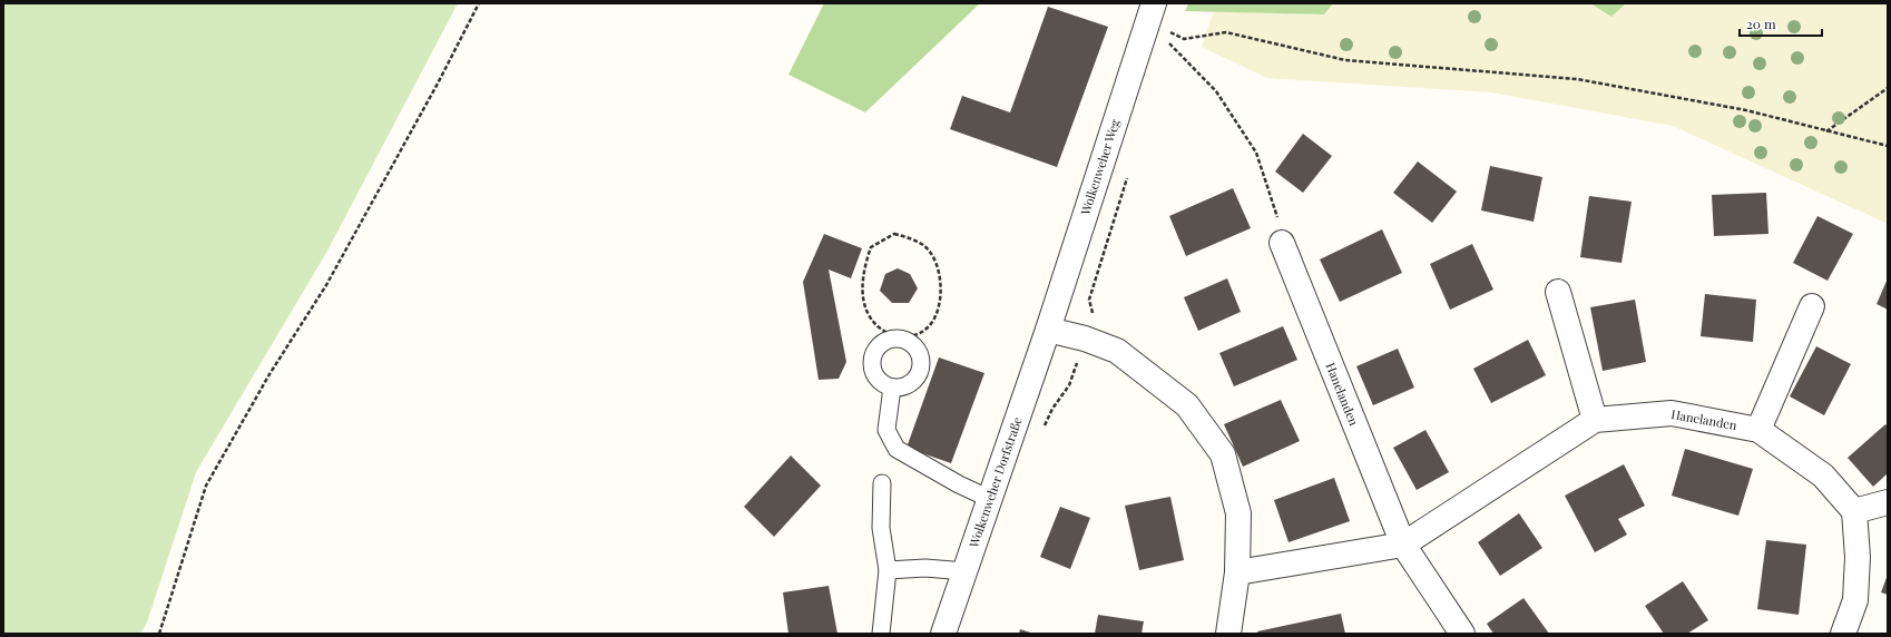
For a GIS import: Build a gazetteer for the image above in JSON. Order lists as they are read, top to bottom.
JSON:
{
  "streets": {
    "street": ["Wolkenweher Weg", "Hanelanden", "Wolkenweher Dorfstraße"]
  },
  "crossings": [
    ["Wolkenweher Weg", "Wolkenweher Dorfstraße"]
  ],
  "scale_bar": "20 m"
}
